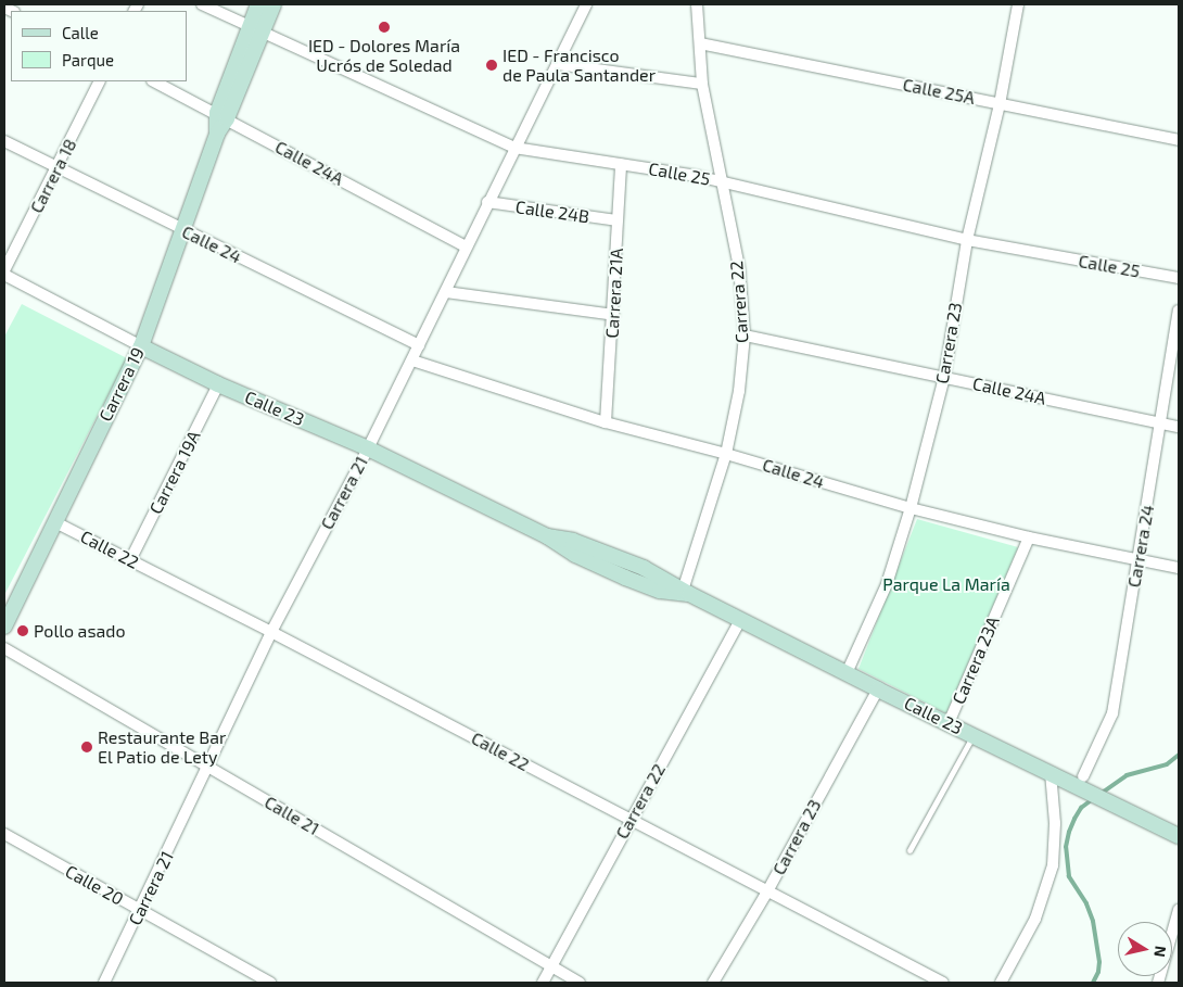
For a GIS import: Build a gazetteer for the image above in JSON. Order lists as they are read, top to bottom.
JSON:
{
  "streets": {
    "street": [
      "Calle 25A",
      "Calle 24A",
      "Calle 25",
      "Carrera 18",
      "Calle 24B",
      "Calle 24",
      "Carrera 21A",
      "Carrera 22",
      "Carrera 23",
      "Carrera 19",
      "Calle 23",
      "Carrera 19A",
      "Carrera 21",
      "Carrera 24",
      "Calle 22",
      "Carrera 23A",
      "Calle 21",
      "Calle 20"
    ]
  },
  "crossings": [
    ["Calle 25A", "Carrera 22"],
    ["Calle 25A", "Carrera 23"],
    ["Calle 24A", "Carrera 22"],
    ["Calle 24A", "Carrera 23"],
    ["Calle 24A", "Carrera 19"],
    ["Calle 24A", "Carrera 21"],
    ["Calle 24A", "Carrera 24"],
    ["Calle 25", "Carrera 21A"],
    ["Calle 25", "Carrera 22"],
    ["Calle 25", "Carrera 23"],
    ["Calle 25", "Carrera 19"],
    ["Calle 25", "Carrera 21"],
    ["Carrera 18", "Calle 24"],
    ["Calle 24B", "Carrera 21A"],
    ["Calle 24B", "Carrera 21"],
    ["Calle 24", "Carrera 21A"],
    ["Calle 24", "Carrera 22"],
    ["Calle 24", "Carrera 23"],
    ["Calle 24", "Carrera 19"],
    ["Calle 24", "Carrera 21"],
    ["Calle 24", "Carrera 24"],
    ["Calle 24", "Carrera 23A"],
    ["Carrera 22", "Calle 23"],
    ["Carrera 22", "Calle 22"],
    ["Carrera 22", "Calle 21"],
    ["Carrera 23", "Calle 23"],
    ["Carrera 23", "Calle 22"],
    ["Carrera 19", "Calle 23"],
    ["Carrera 19", "Calle 22"],
    ["Calle 23", "Carrera 19A"],
    ["Calle 23", "Carrera 21"],
    ["Calle 23", "Carrera 23A"],
    ["Carrera 19A", "Calle 22"],
    ["Carrera 21", "Calle 22"],
    ["Carrera 21", "Calle 21"],
    ["Carrera 21", "Calle 20"]
  ],
  "parks": ["Parque La María"],
  "places": [
    "IED - Dolores María Ucrós de Soledad",
    "IED - Francisco de Paula Santander",
    "Pollo asado",
    "Restaurante Bar El Patio de Lety"
  ],
  "legend": ["Calle", "Parque"],
  "north": "right"
}
